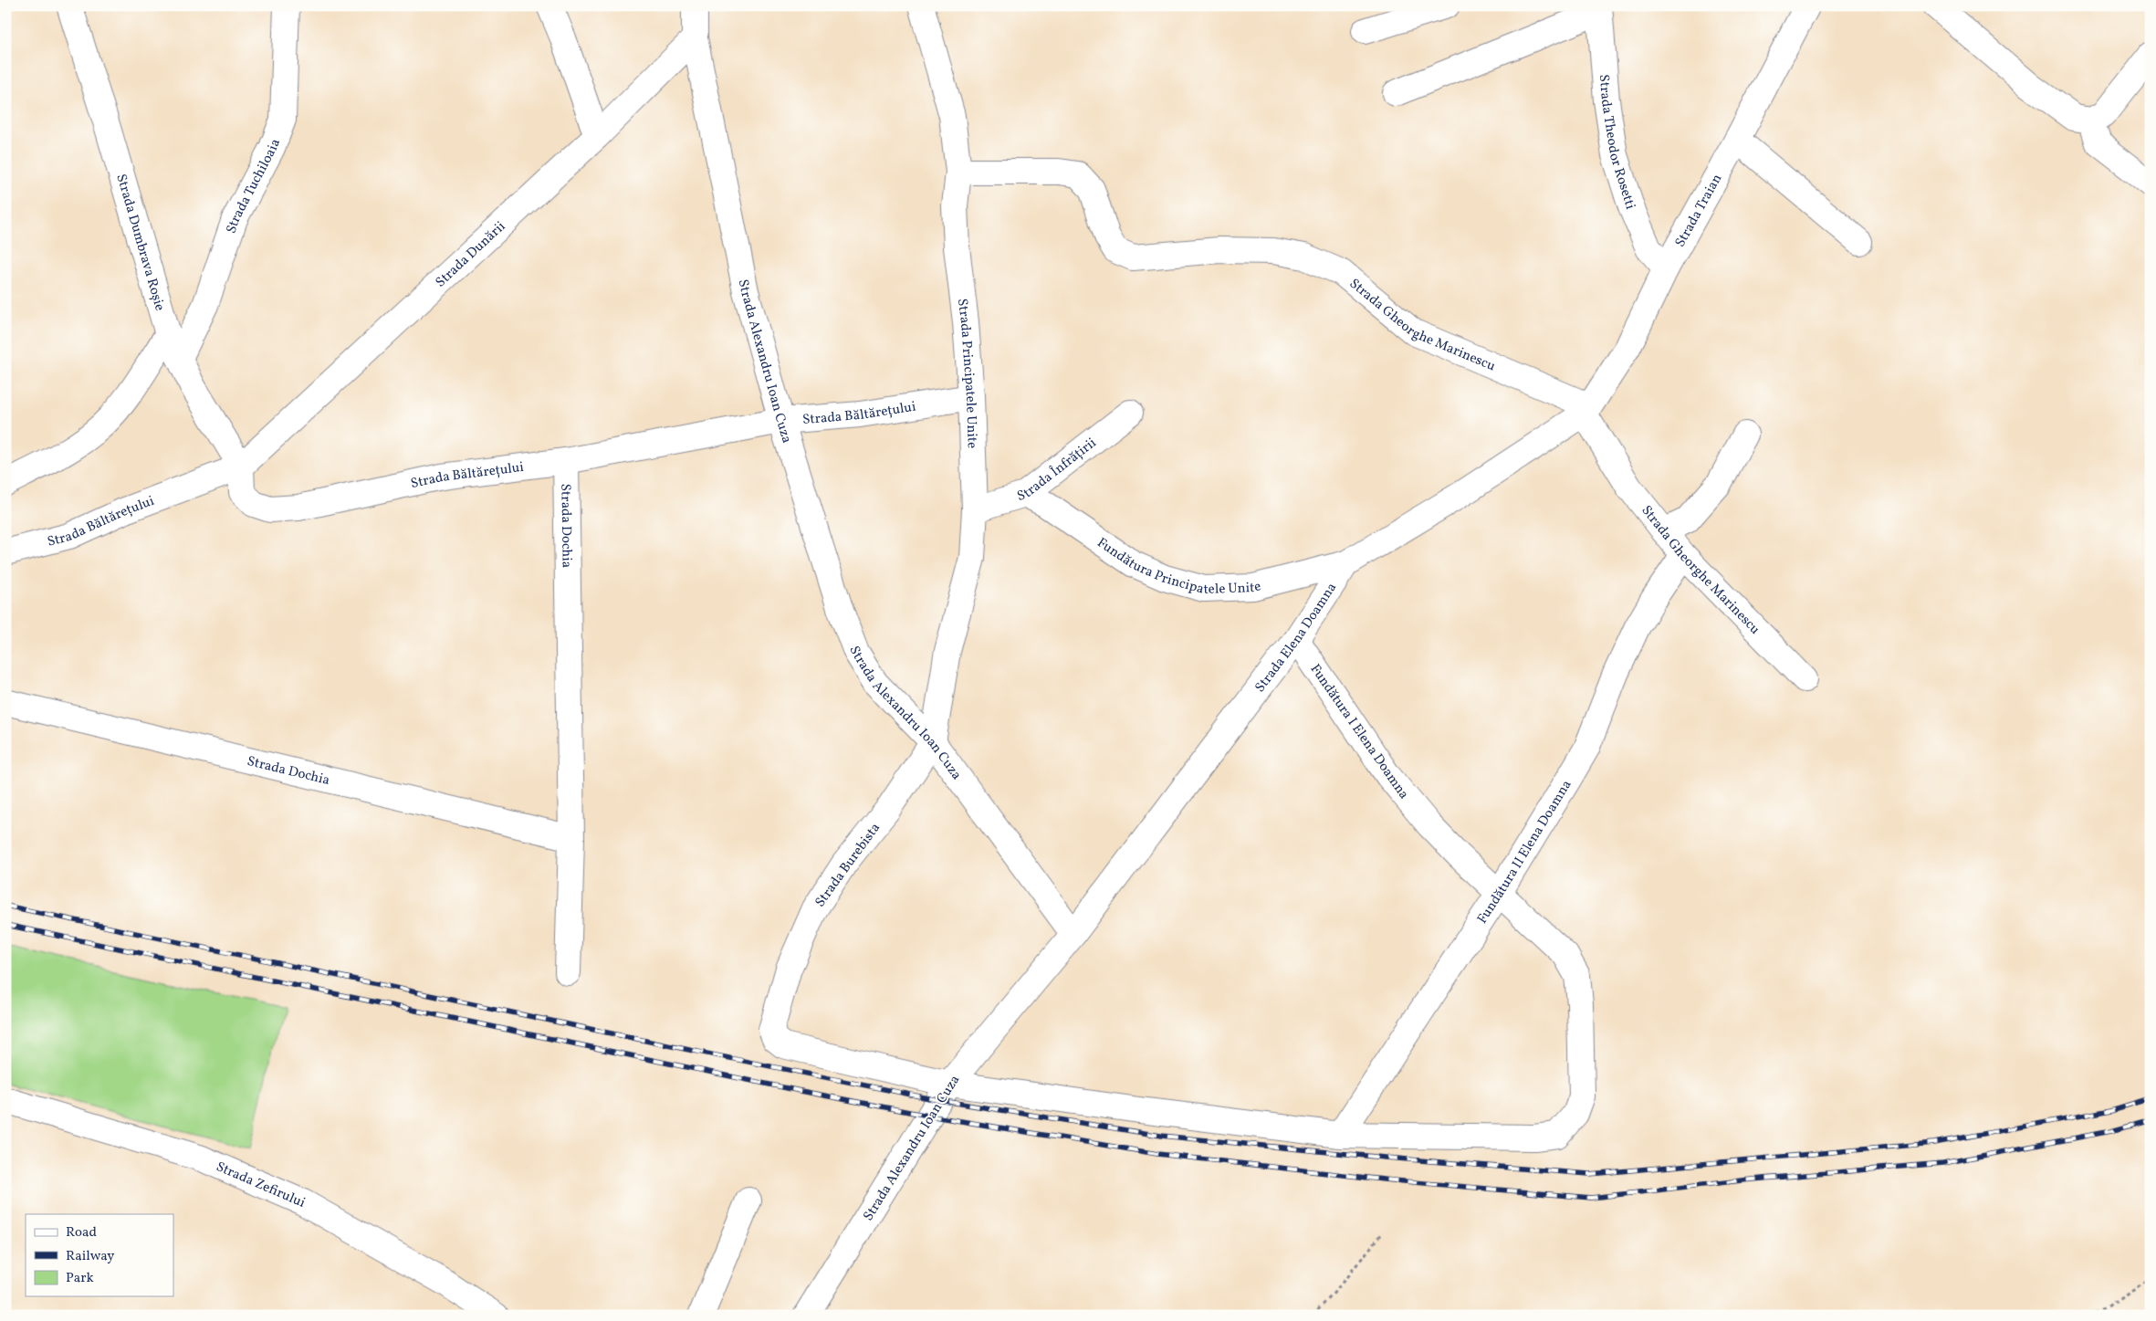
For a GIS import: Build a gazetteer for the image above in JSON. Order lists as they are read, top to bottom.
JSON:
{
  "streets": {
    "street": [
      "Strada Theodor Rosetti",
      "Strada Tuchiloaia",
      "Strada Traian",
      "Strada Dumbrava Roșie",
      "Strada Dunării",
      "Strada Gheorghe Marinescu",
      "Strada Alexandru Ioan Cuza",
      "Strada Principatele Unite",
      "Strada Băltărețului",
      "Strada Înfrățirii",
      "Strada Dochia",
      "Fundătura Principatele Unite",
      "Strada Elena Doamna",
      "Fundătura I Elena Doamna",
      "Fundătura II Elena Doamna",
      "Strada Burebista",
      "Strada Zefirului"
    ]
  },
  "crossings": [
    ["Strada Theodor Rosetti", "Strada Traian"],
    ["Strada Tuchiloaia", "Strada Dumbrava Roșie"],
    ["Strada Traian", "Strada Gheorghe Marinescu"],
    ["Strada Traian", "Strada Elena Doamna"],
    ["Strada Dumbrava Roșie", "Strada Dunării"],
    ["Strada Dumbrava Roșie", "Strada Băltărețului"],
    ["Strada Dunării", "Strada Alexandru Ioan Cuza"],
    ["Strada Dunării", "Strada Băltărețului"],
    ["Strada Gheorghe Marinescu", "Strada Principatele Unite"],
    ["Strada Gheorghe Marinescu", "Strada Elena Doamna"],
    ["Strada Gheorghe Marinescu", "Fundătura II Elena Doamna"],
    ["Strada Alexandru Ioan Cuza", "Strada Principatele Unite"],
    ["Strada Alexandru Ioan Cuza", "Strada Băltărețului"],
    ["Strada Alexandru Ioan Cuza", "Strada Elena Doamna"],
    ["Strada Alexandru Ioan Cuza", "Strada Burebista"],
    ["Strada Principatele Unite", "Strada Băltărețului"],
    ["Strada Principatele Unite", "Strada Înfrățirii"],
    ["Strada Principatele Unite", "Strada Burebista"],
    ["Strada Băltărețului", "Strada Dochia"],
    ["Strada Înfrățirii", "Fundătura Principatele Unite"],
    ["Fundătura Principatele Unite", "Strada Elena Doamna"],
    ["Strada Elena Doamna", "Fundătura I Elena Doamna"],
    ["Fundătura I Elena Doamna", "Fundătura II Elena Doamna"]
  ],
  "legend": ["Road", "Railway", "Park"]
}
